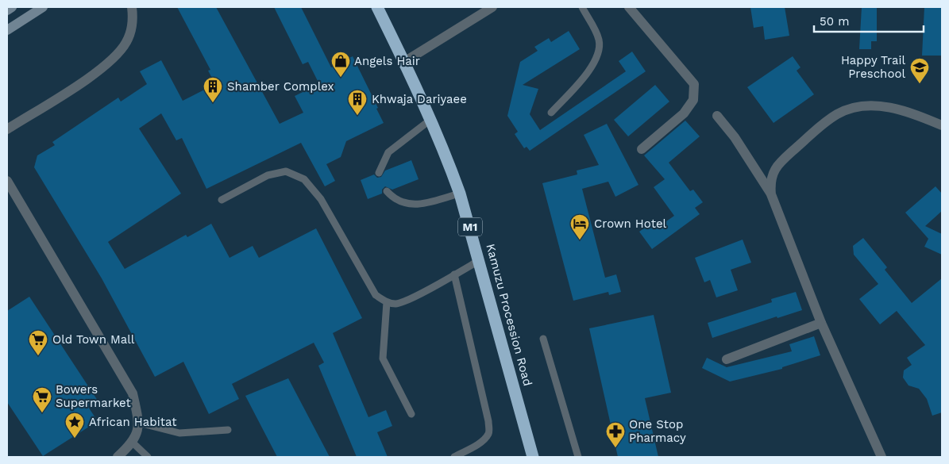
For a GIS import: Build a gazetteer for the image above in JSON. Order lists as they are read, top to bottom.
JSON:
{
  "streets": {
    "highway": ["M1", "Kamuzu Procession Road"]
  },
  "places": {
    "shop": ["Angels Hair"],
    "school or university": ["Happy Trail Preschool"],
    "building": ["Shamber Complex", "Khwaja Dariyaee"],
    "hotel": ["Crown Hotel"],
    "supermarket": ["Old Town Mall", "Bowers Supermarket"],
    "place": ["African Habitat"],
    "pharmacy": ["One Stop Pharmacy"]
  },
  "scale_bar": "50 m"
}
